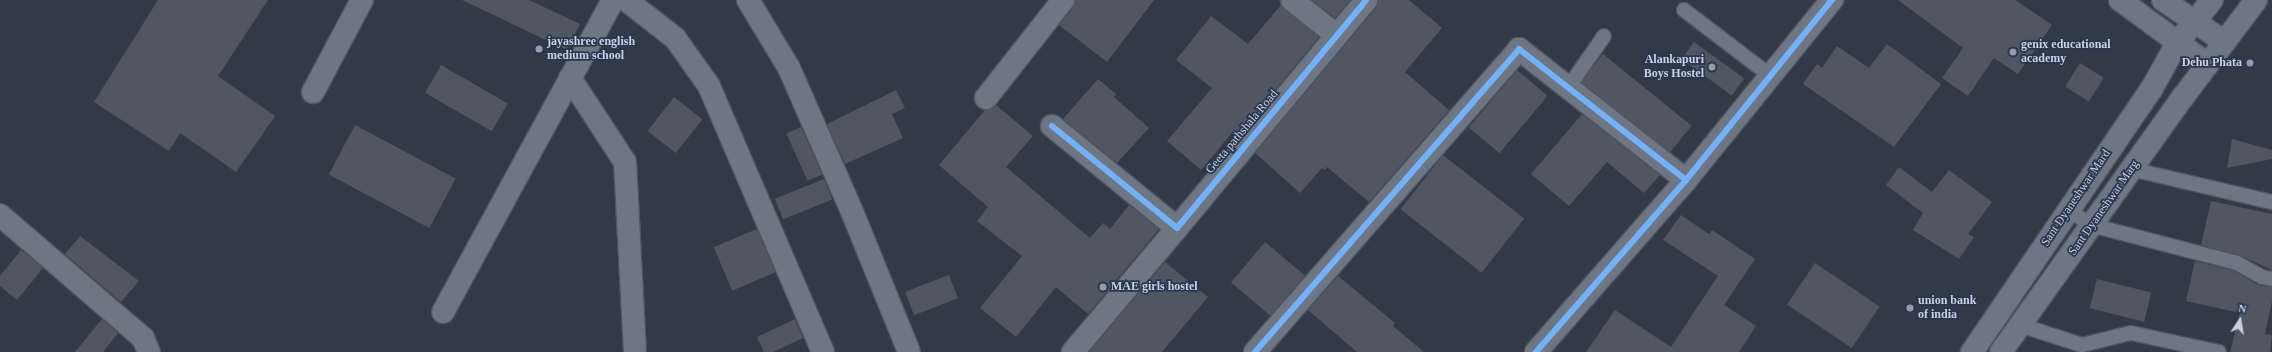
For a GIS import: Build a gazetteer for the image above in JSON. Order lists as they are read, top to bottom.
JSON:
{
  "streets": {
    "main road": ["Sant Dyaneshwar Mard", "Sant Dyaneshwar Marg"],
    "street": ["Geeta pathshala Road"]
  },
  "places": [
    "jayashree english medium school",
    "genix educational academy",
    "Dehu Phata",
    "Alankapuri Boys Hostel",
    "MAE girls hostel",
    "union bank of india"
  ],
  "north": "top"
}
